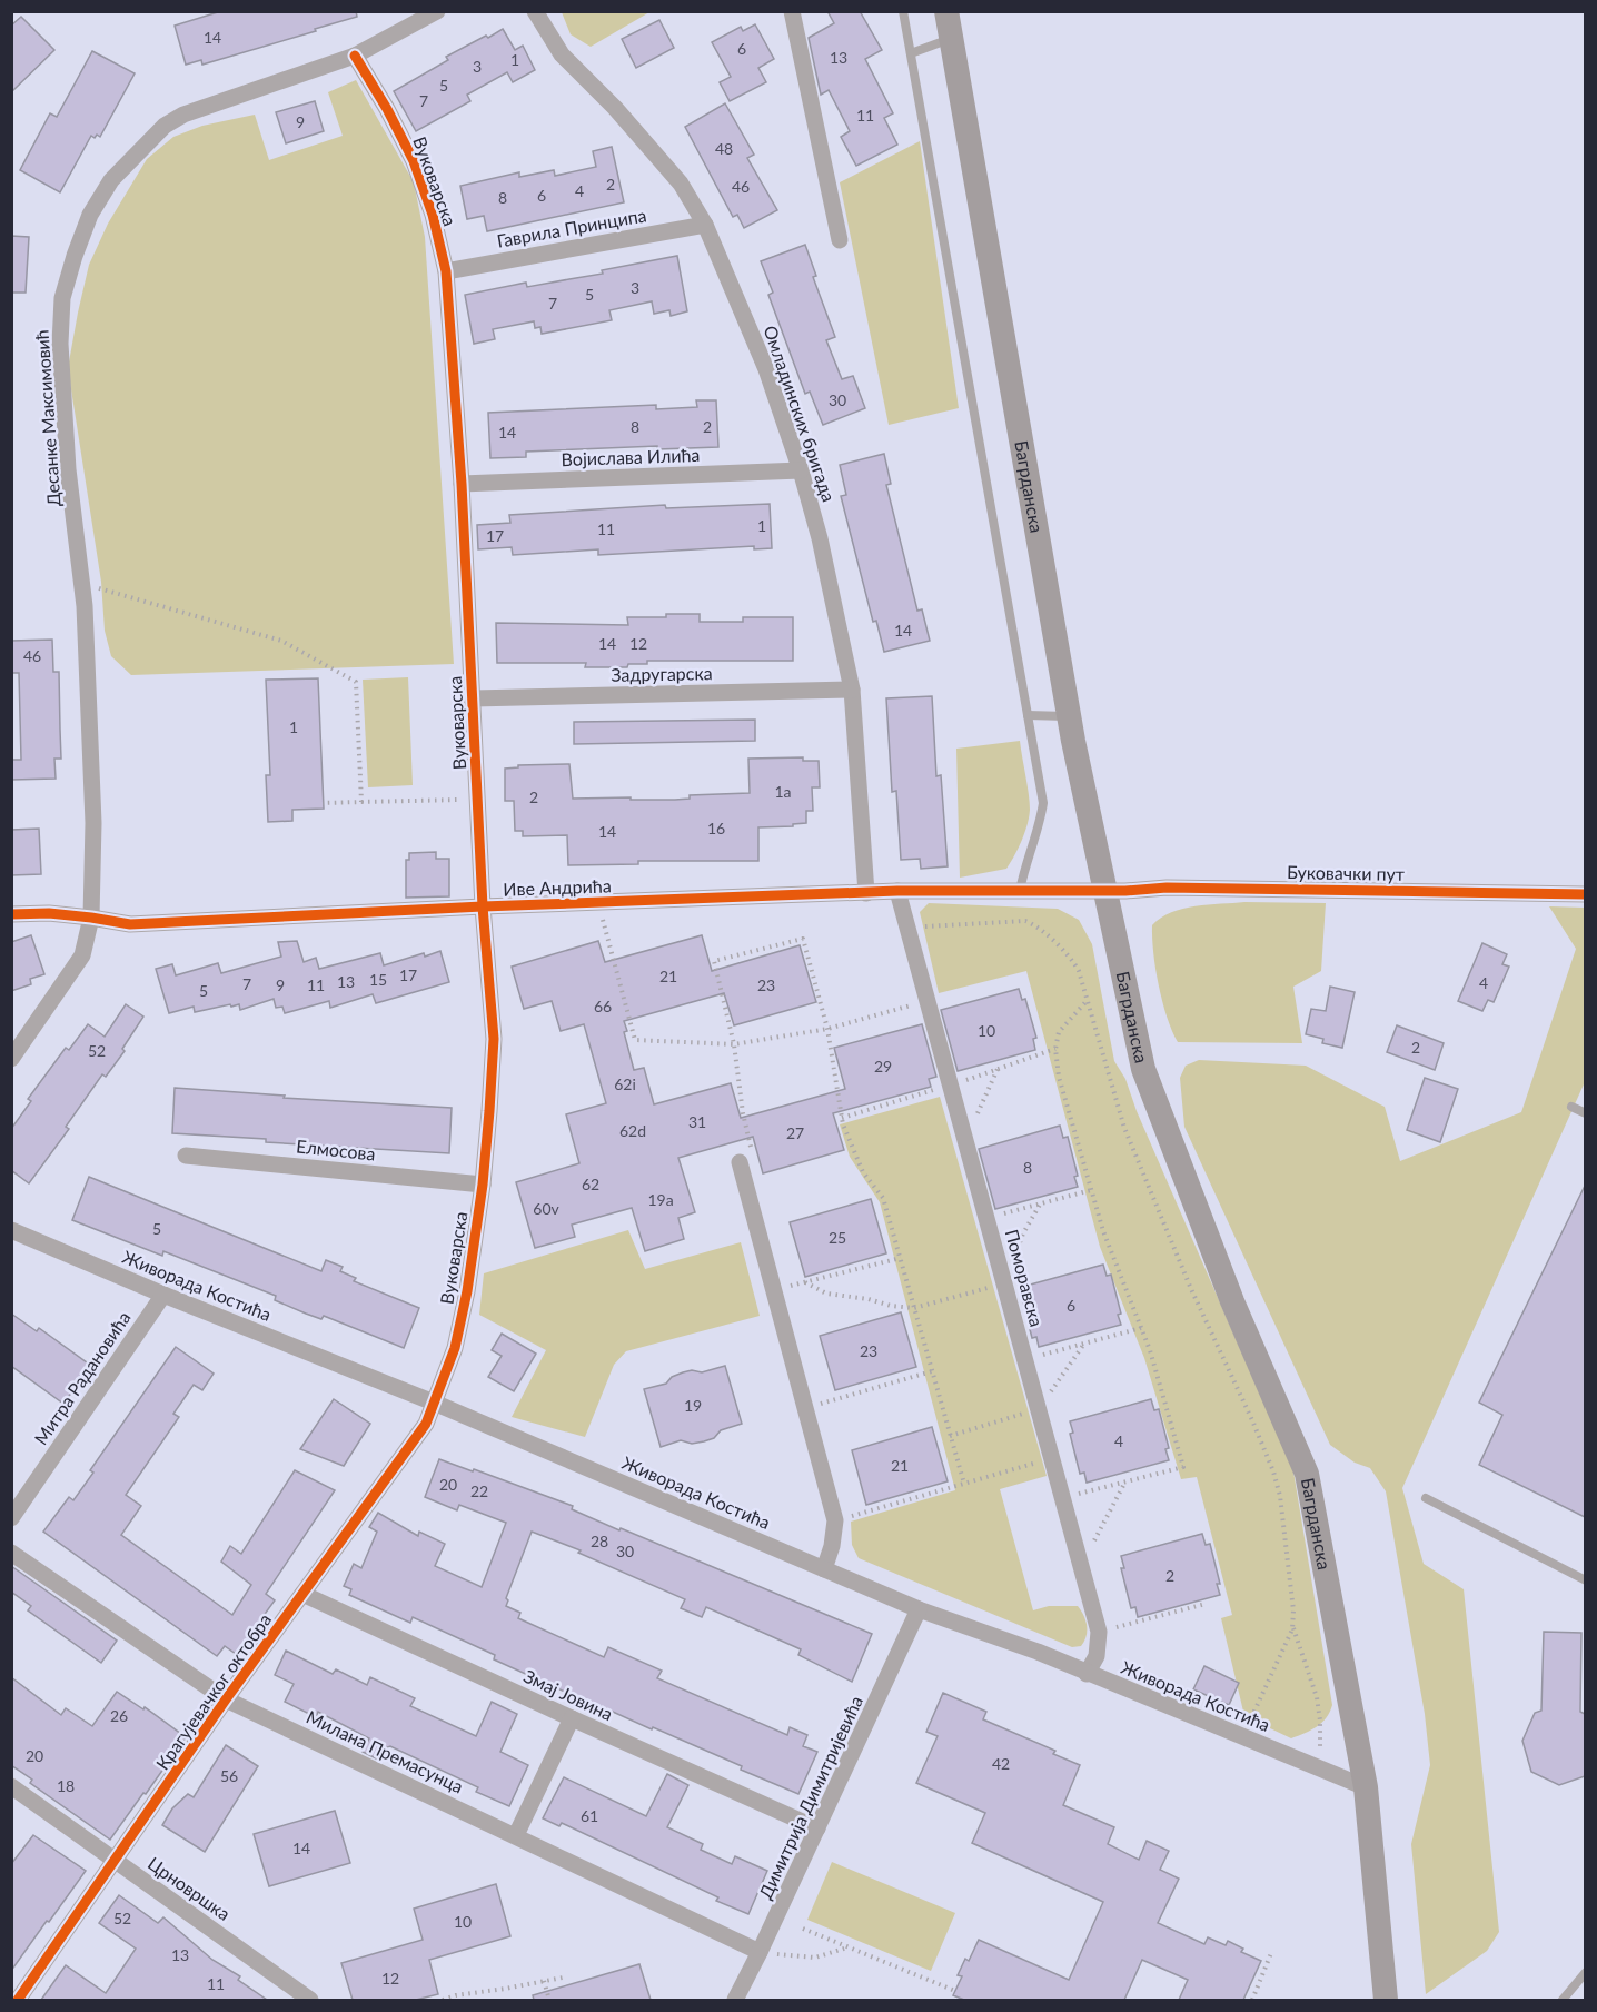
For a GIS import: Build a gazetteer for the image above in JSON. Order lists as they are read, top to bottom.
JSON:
{
  "streets": {
    "main road": ["Багрданска"],
    "street": [
      "Вуковарска",
      "Гаврила Принципа",
      "Омладинских бригада",
      "Десанке Максимовић",
      "Војислава Илића",
      "Задругарска",
      "Буковачки пут",
      "Иве Андрића",
      "Елмосова",
      "Поморавска",
      "Живорада Костића",
      "Митра Радановића",
      "Крагујевачког октобра",
      "Змај Јовина",
      "Милана Премасунца",
      "Димитрија Димитријевића",
      "Црновршка"
    ]
  },
  "crossings": [
    ["Вуковарска", "Гаврила Принципа"],
    ["Вуковарска", "Десанке Максимовић"],
    ["Вуковарска", "Војислава Илића"],
    ["Вуковарска", "Задругарска"],
    ["Вуковарска", "Иве Андрића"],
    ["Вуковарска", "Елмосова"],
    ["Вуковарска", "Живорада Костића"],
    ["Вуковарска", "Крагујевачког октобра"],
    ["Гаврила Принципа", "Омладинских бригада"],
    ["Омладинских бригада", "Војислава Илића"],
    ["Омладинских бригада", "Задругарска"],
    ["Омладинских бригада", "Иве Андрића"],
    ["Десанке Максимовић", "Иве Андрића"],
    ["Багрданска", "Буковачки пут"],
    ["Багрданска", "Иве Андрића"],
    ["Багрданска", "Живорада Костића"],
    ["Буковачки пут", "Иве Андрића"],
    ["Иве Андрића", "Поморавска"],
    ["Поморавска", "Живорада Костића"],
    ["Живорада Костића", "Митра Радановића"],
    ["Живорада Костића", "Крагујевачког октобра"],
    ["Живорада Костића", "Димитрија Димитријевића"],
    ["Крагујевачког октобра", "Змај Јовина"],
    ["Крагујевачког октобра", "Милана Премасунца"],
    ["Крагујевачког октобра", "Црновршка"],
    ["Змај Јовина", "Димитрија Димитријевића"],
    ["Милана Премасунца", "Димитрија Димитријевића"]
  ],
  "house_numbers": [
    "14",
    "6",
    "13",
    "1",
    "3",
    "5",
    "7",
    "11",
    "9",
    "48",
    "2",
    "46",
    "4",
    "6",
    "8",
    "3",
    "5",
    "7",
    "30",
    "8",
    "2",
    "14",
    "1",
    "11",
    "17",
    "14",
    "14",
    "12",
    "46",
    "1",
    "1a",
    "2",
    "16",
    "14",
    "17",
    "21",
    "15",
    "13",
    "4",
    "7",
    "9",
    "11",
    "23",
    "5",
    "66",
    "10",
    "2",
    "52",
    "29",
    "62i",
    "31",
    "62d",
    "27",
    "8",
    "62",
    "19a",
    "60v",
    "5",
    "25",
    "6",
    "23",
    "19",
    "4",
    "21",
    "20",
    "22",
    "28",
    "30",
    "2",
    "26",
    "20",
    "42",
    "56",
    "18",
    "61",
    "14",
    "52",
    "10",
    "13",
    "12",
    "11"
  ]
}
